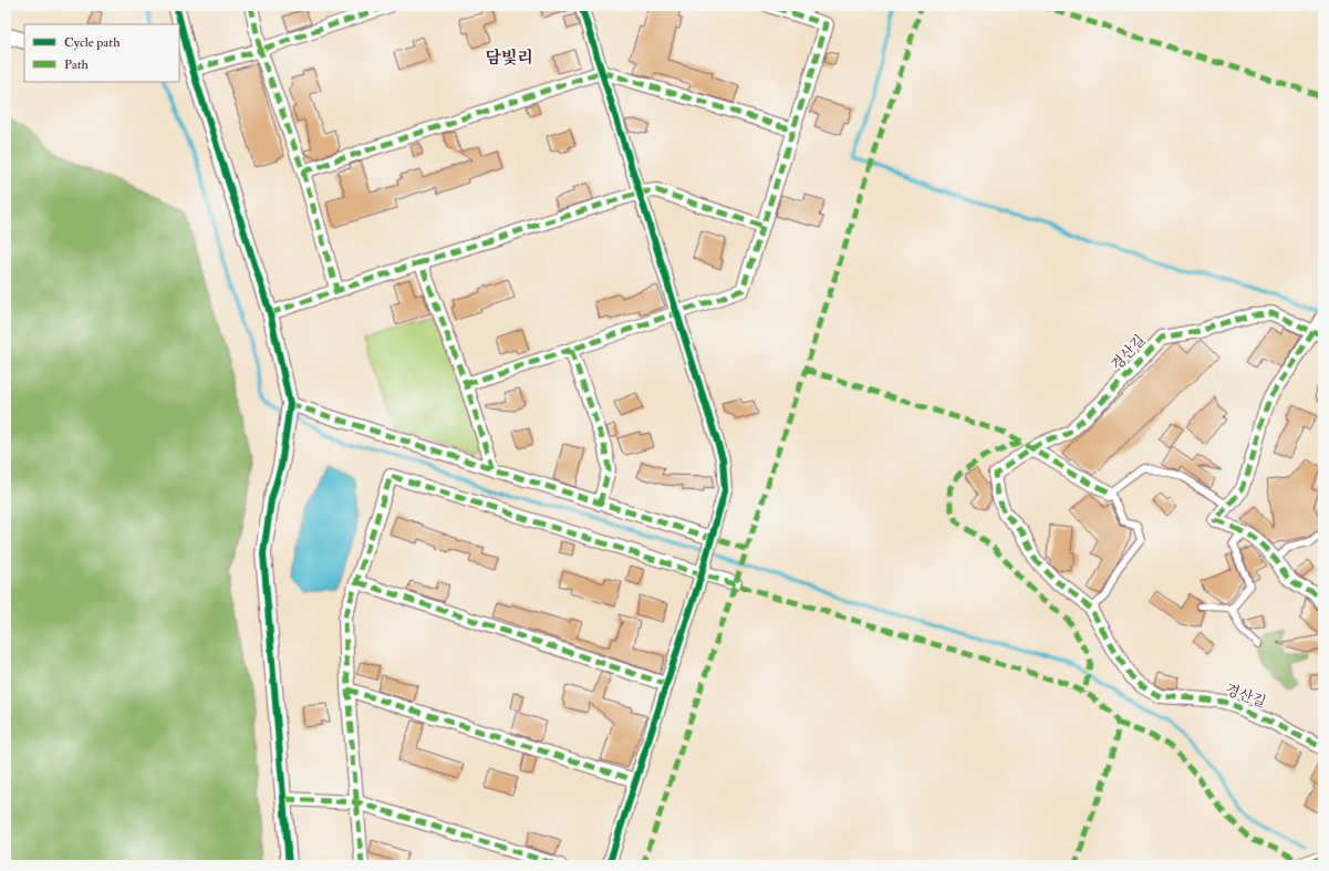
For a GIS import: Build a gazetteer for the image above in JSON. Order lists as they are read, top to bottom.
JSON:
{
  "streets": {
    "street": ["경산길"]
  },
  "districts": ["담빛리"],
  "legend": ["Cycle path", "Path"]
}
